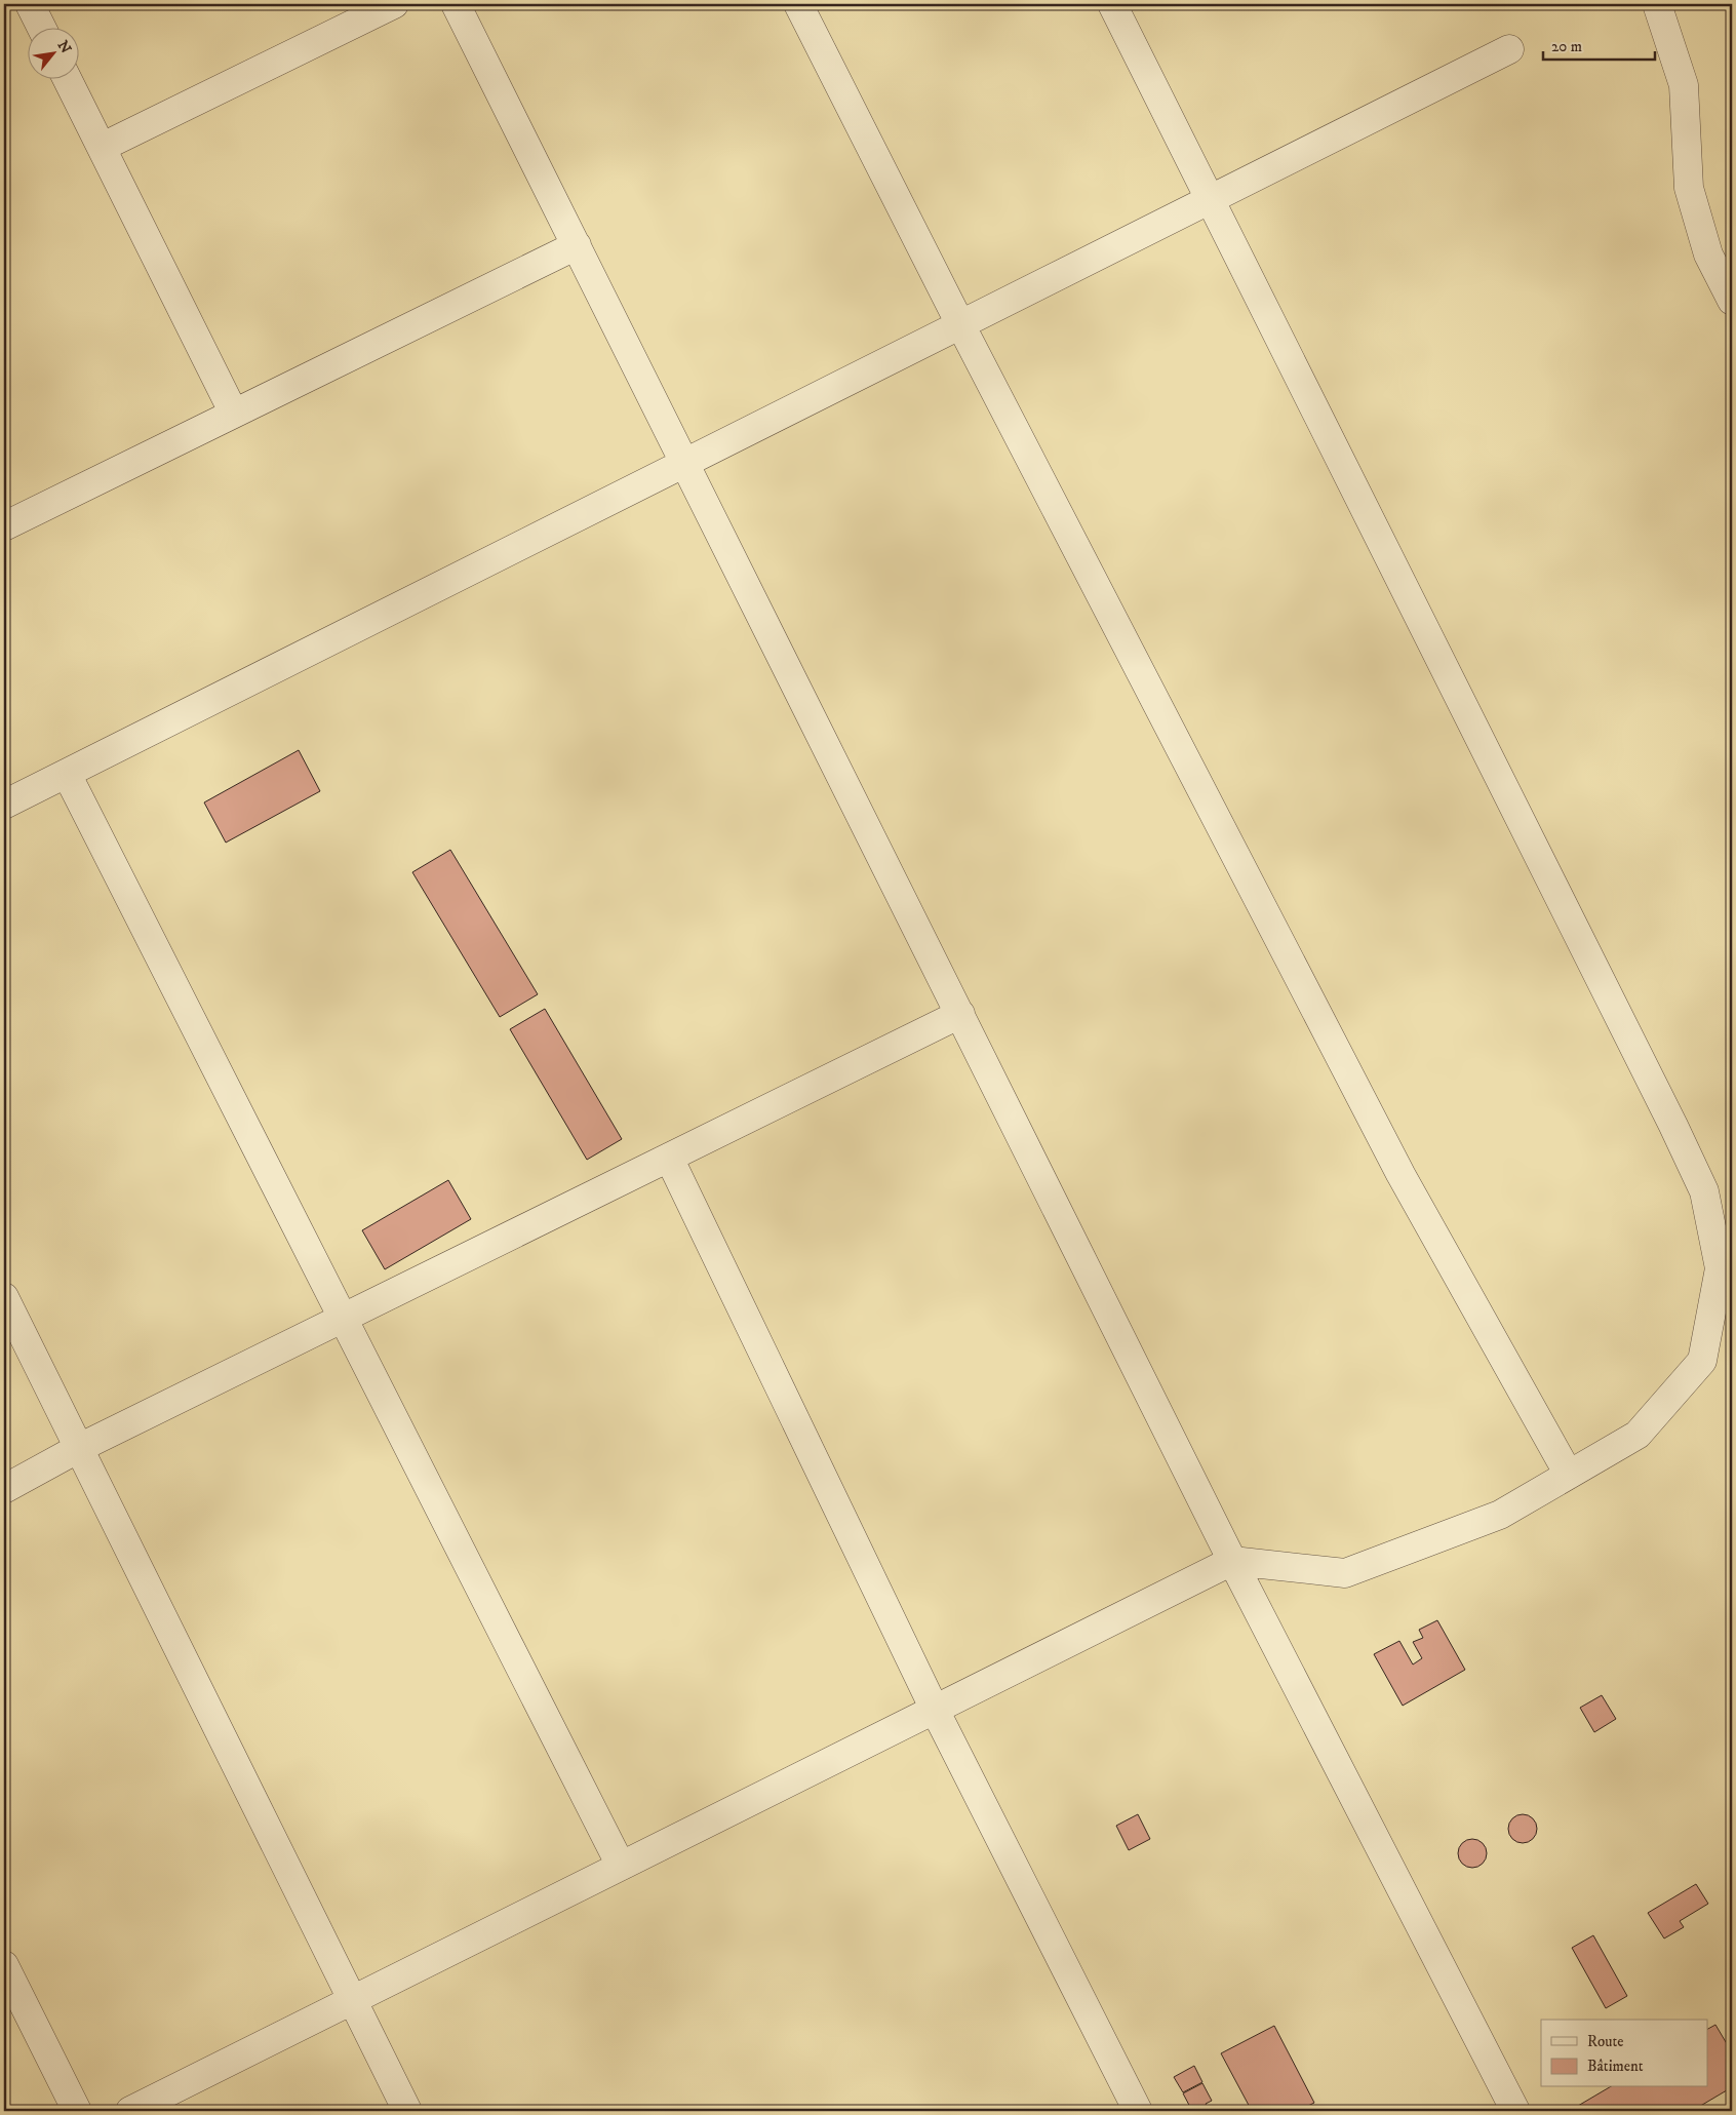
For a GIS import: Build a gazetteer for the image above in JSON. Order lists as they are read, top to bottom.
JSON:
{
  "legend": ["Route", "Bâtiment"],
  "scale_bar": "20 m",
  "north": "top right"
}
